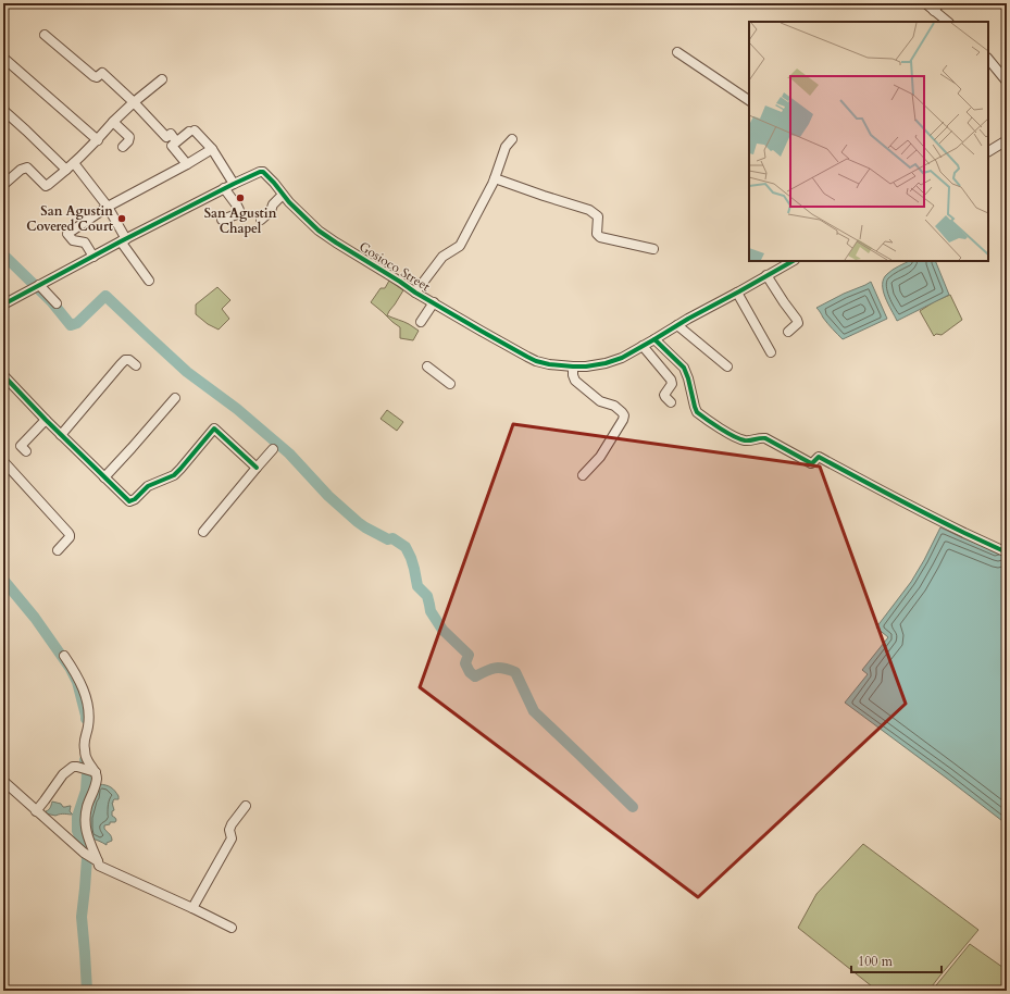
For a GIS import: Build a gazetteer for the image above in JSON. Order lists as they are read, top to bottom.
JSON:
{
  "streets": {
    "street": ["Gosioco Street"]
  },
  "places": ["San Agustin Chapel", "San Agustin Covered Court"],
  "scale_bar": "100 m"
}
